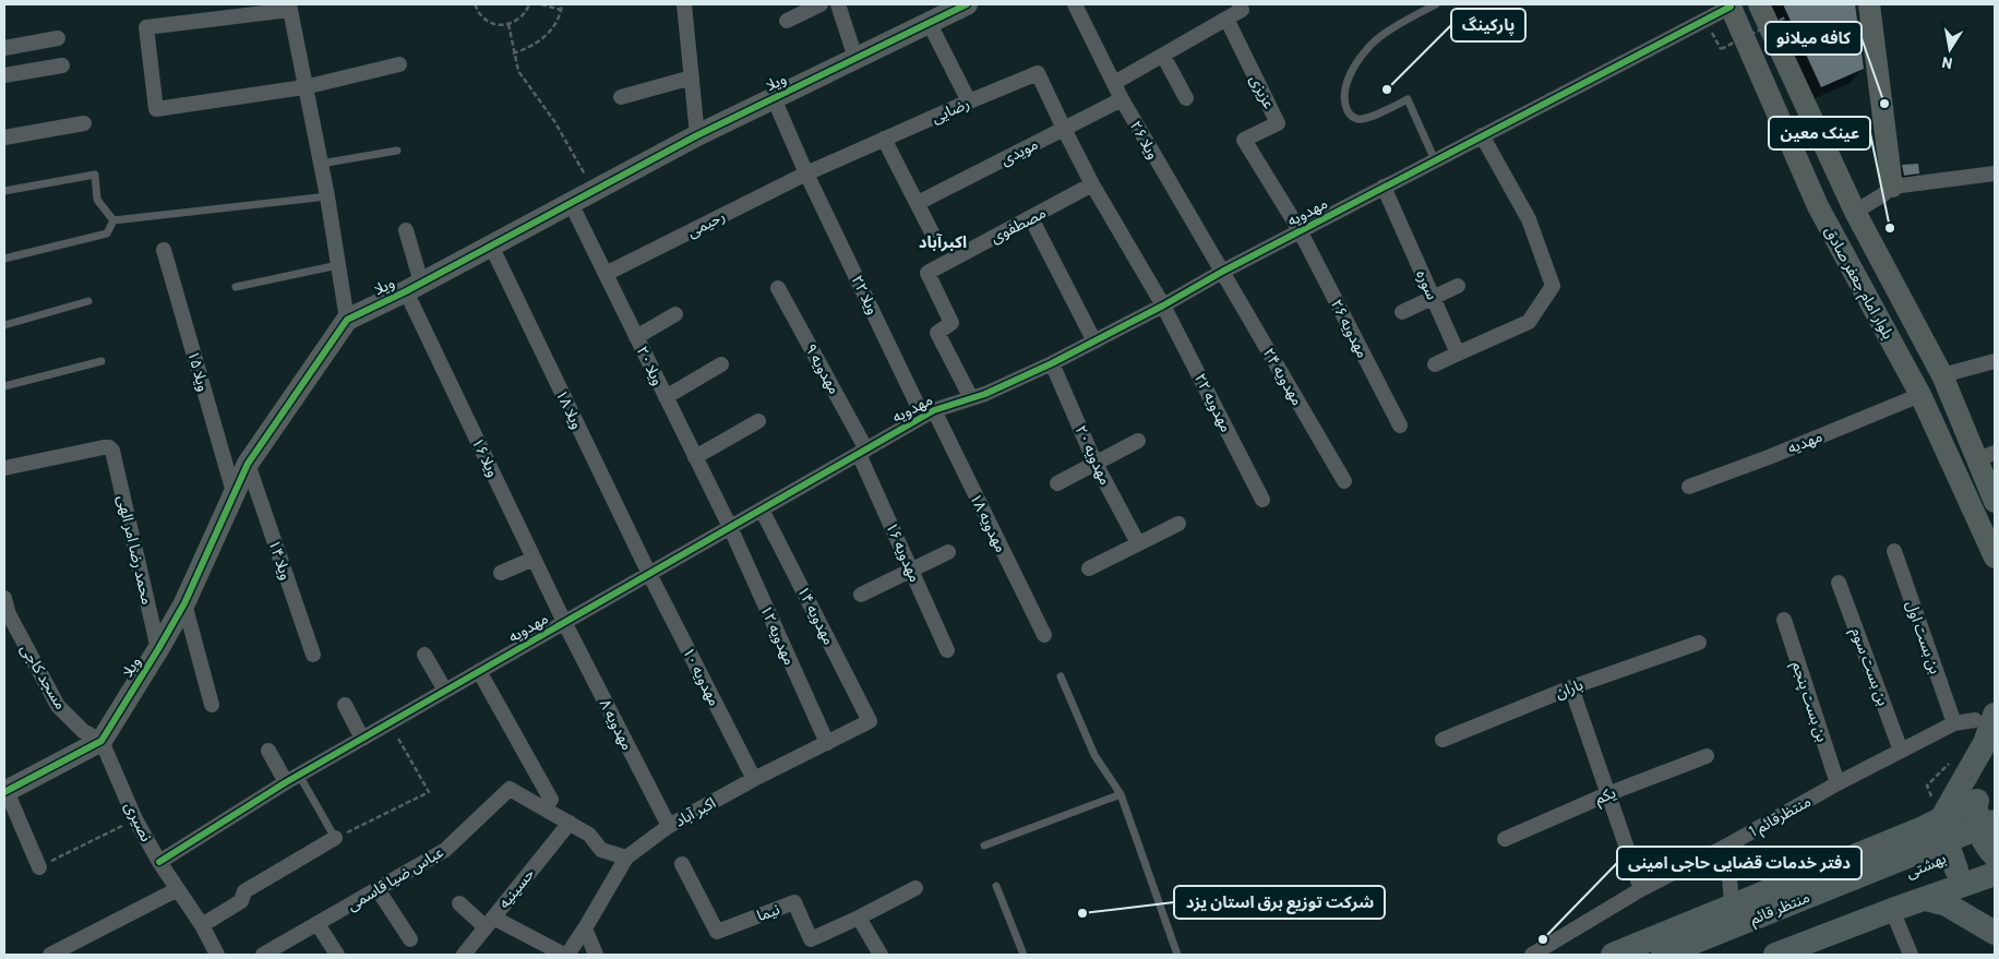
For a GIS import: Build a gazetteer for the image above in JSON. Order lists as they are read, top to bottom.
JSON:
{
  "streets": {
    "main road": ["بهشتی", "منتظر قائم"],
    "street": [
      "ویلا",
      "عزیزی",
      "رضایی",
      "ویلا ۲۶",
      "مویدی",
      "مهدویه",
      "رحیمی",
      "مصطفوی",
      "بلوار امام جعفر صادق",
      "سوره",
      "ویلا ۲۲",
      "مهدویه ۲۶",
      "ویلا ۲۰",
      "مهدویه ۹",
      "ویلا ۱۵",
      "مهدویه ۲۴",
      "مهدویه ۲۲",
      "ویلا ۱۸",
      "مهديه",
      "مهدویه ۲۰",
      "ویلا ۱۶",
      "مهدویه ۱۸",
      "محمد رضا امر الهی",
      "مهدویه ۱۶",
      "ویلا ۱۴",
      "مهدویه ۱۴",
      "مهدویه ۱۲",
      "بن بست اول",
      "بن بست سوم",
      "مسجد کاجی",
      "مهدویه ۱۰",
      "باران",
      "بن بست پنجم",
      "مهدویه ۸",
      "یکم",
      "اکبر آباد",
      "منتظرقائم 1",
      "نصیری",
      "عباس ضیا قاسمی",
      "حسینیه",
      "نیما"
    ]
  },
  "crossings": [
    ["ویلا", "ویلا ۲۲"],
    ["ویلا", "ویلا ۲۰"],
    ["ویلا", "ویلا ۱۵"],
    ["ویلا", "ویلا ۱۸"],
    ["ویلا", "ویلا ۱۶"],
    ["ویلا", "محمد رضا امر الهی"],
    ["ویلا", "ویلا ۱۴"],
    ["ویلا", "مسجد کاجی"],
    ["ویلا", "نصیری"],
    ["عزیزی", "مهدویه"],
    ["عزیزی", "مهدویه ۲۶"],
    ["رضایی", "مویدی"],
    ["رضایی", "رحیمی"],
    ["رضایی", "ویلا ۲۲"],
    ["ویلا ۲۶", "مویدی"],
    ["ویلا ۲۶", "مهدویه"],
    ["ویلا ۲۶", "مهدویه ۲۴"],
    ["مهدویه", "مصطفوی"],
    ["مهدویه", "بلوار امام جعفر صادق"],
    ["مهدویه", "سوره"],
    ["مهدویه", "ویلا ۲۲"],
    ["مهدویه", "مهدویه ۲۶"],
    ["مهدویه", "ویلا ۲۰"],
    ["مهدویه", "مهدویه ۹"],
    ["مهدویه", "مهدویه ۲۴"],
    ["مهدویه", "مهدویه ۲۲"],
    ["مهدویه", "ویلا ۱۸"],
    ["مهدویه", "مهدویه ۲۰"],
    ["مهدویه", "ویلا ۱۶"],
    ["مهدویه", "مهدویه ۱۸"],
    ["مهدویه", "مهدویه ۱۶"],
    ["مهدویه", "مهدویه ۱۴"],
    ["مهدویه", "مهدویه ۱۲"],
    ["مهدویه", "مهدویه ۱۰"],
    ["مهدویه", "مهدویه ۸"],
    ["مهدویه", "نصیری"],
    ["رحیمی", "ویلا ۲۲"],
    ["رحیمی", "ویلا ۲۰"],
    ["بلوار امام جعفر صادق", "مهديه"],
    ["ویلا ۲۲", "مهدویه ۱۸"],
    ["ویلا ۲۰", "مهدویه ۱۲"],
    ["مهدویه ۹", "مهدویه ۱۶"],
    ["ویلا ۱۸", "مهدویه ۱۰"],
    ["ویلا ۱۶", "مهدویه ۸"],
    ["مهدویه ۱۴", "اکبر آباد"],
    ["مهدویه ۱۲", "اکبر آباد"],
    ["بن بست اول", "منتظرقائم 1"],
    ["بن بست سوم", "منتظرقائم 1"],
    ["مسجد کاجی", "نصیری"],
    ["مهدویه ۱۰", "اکبر آباد"],
    ["بن بست پنجم", "منتظرقائم 1"],
    ["مهدویه ۸", "اکبر آباد"],
    ["اکبر آباد", "عباس ضیا قاسمی"],
    ["بهشتی", "منتظر قائم"],
    ["عباس ضیا قاسمی", "حسینیه"]
  ],
  "districts": ["اکبرآباد"],
  "places": [
    "پارکینگ",
    "کافه میلانو",
    "عینک معین",
    "شرکت توزیع برق استان یزد",
    "دفتر خدمات قضایی حاجی امینی"
  ],
  "north": "bottom"
}
